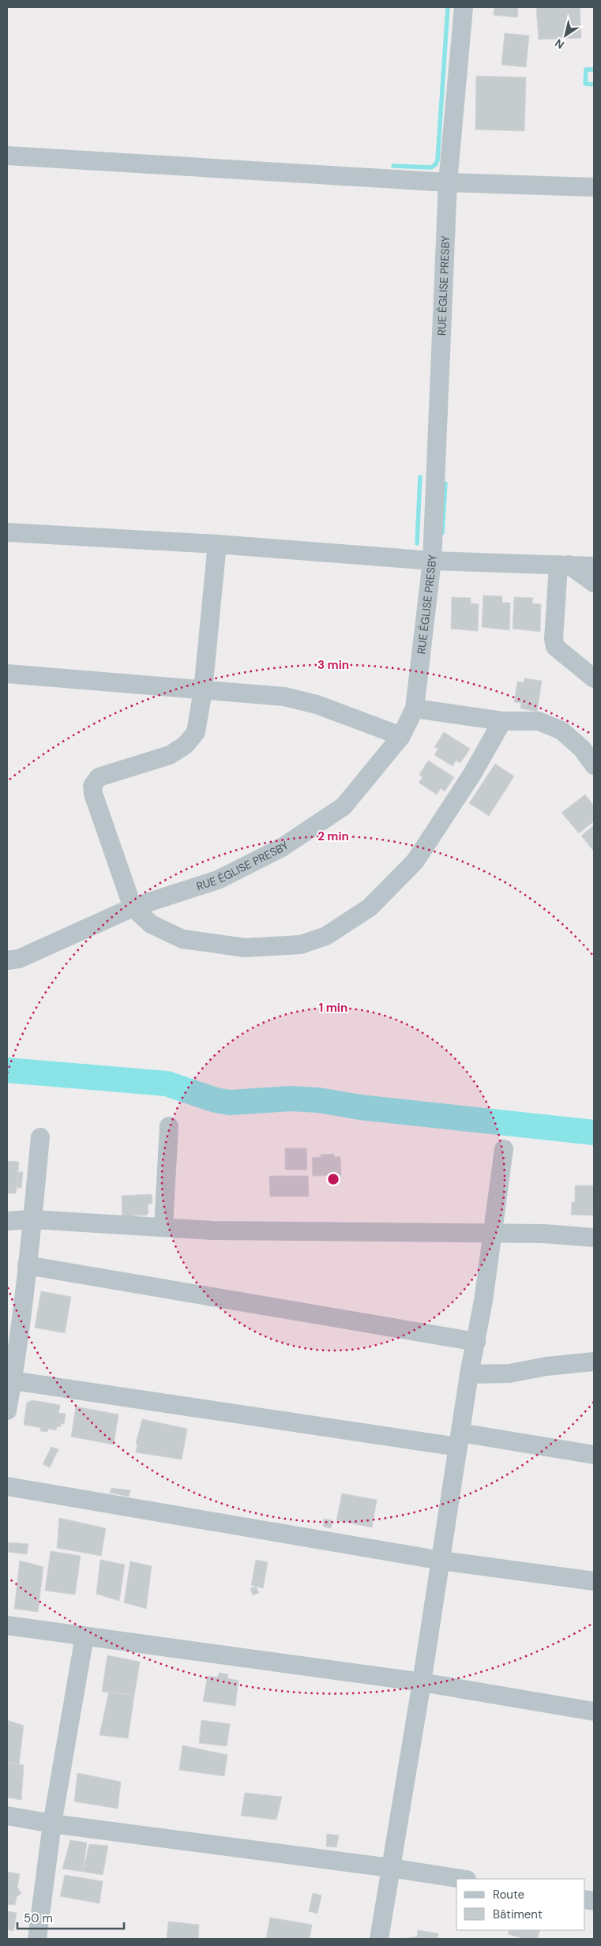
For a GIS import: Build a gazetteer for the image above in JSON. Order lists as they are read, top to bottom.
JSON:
{
  "streets": {
    "street": ["RUE ÉGLISE PRESBY"]
  },
  "legend": ["Route", "Bâtiment"],
  "scale_bar": "50 m",
  "north": "bottom left",
  "rings": ["3 min", "2 min", "1 min"]
}
